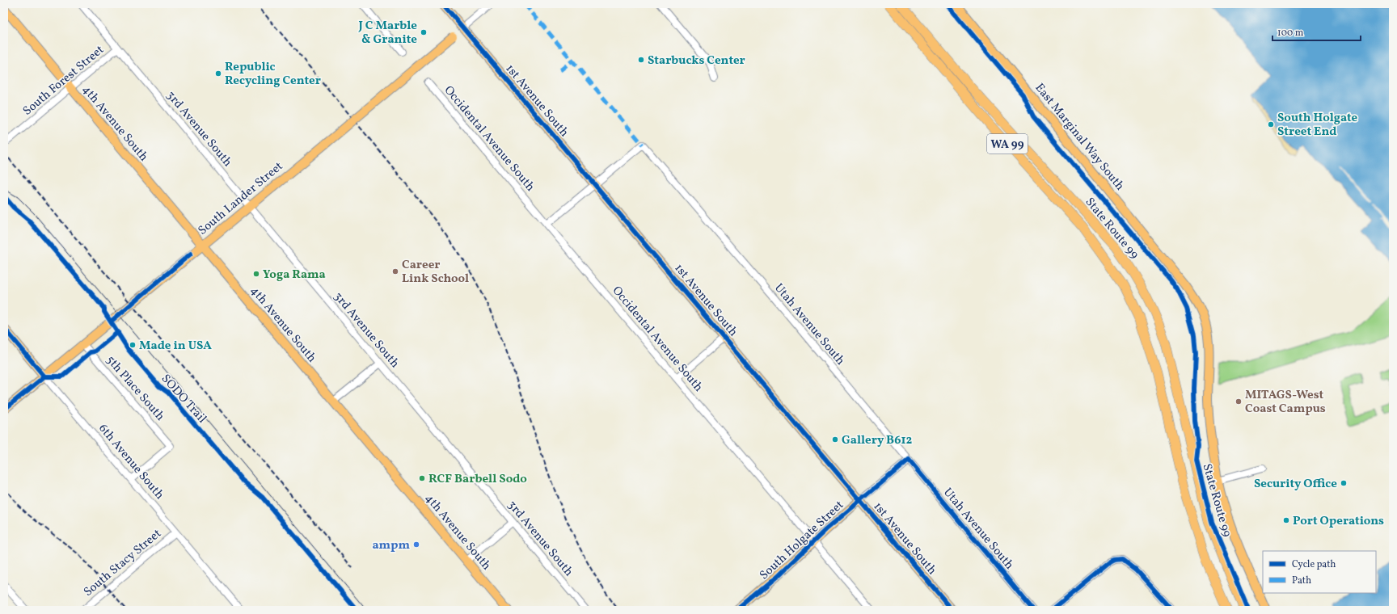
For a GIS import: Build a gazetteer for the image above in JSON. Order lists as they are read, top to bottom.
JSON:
{
  "streets": {
    "highway": ["WA 99", "State Route 99"],
    "main road": [
      "1st Avenue South",
      "4th Avenue South",
      "East Marginal Way South",
      "South Lander Street",
      "6th Avenue South",
      "South Holgate Street"
    ],
    "street": [
      "South Forest Street",
      "3rd Avenue South",
      "Occidental Avenue South",
      "Utah Avenue South",
      "5th Place South",
      "South Stacy Street"
    ],
    "cycle path": ["SODO Trail"]
  },
  "crossings": [
    ["South Forest Street", "4th Avenue South"],
    ["South Forest Street", "3rd Avenue South"],
    ["1st Avenue South", "South Lander Street"],
    ["1st Avenue South", "Utah Avenue South"],
    ["1st Avenue South", "South Holgate Street"],
    ["4th Avenue South", "South Lander Street"],
    ["3rd Avenue South", "South Lander Street"],
    ["Occidental Avenue South", "South Holgate Street"],
    ["South Lander Street", "5th Place South"],
    ["South Lander Street", "6th Avenue South"],
    ["Utah Avenue South", "South Holgate Street"],
    ["5th Place South", "6th Avenue South"],
    ["6th Avenue South", "South Stacy Street"]
  ],
  "places": [
    "J C Marble & Granite",
    "Starbucks Center",
    "Republic Recycling Center",
    "South Holgate Street End",
    "Career Link School",
    "Yoga Rama",
    "Made in USA",
    "MITAGS-West Coast Campus",
    "Gallery B612",
    "RCF Barbell Sodo",
    "Security Office",
    "Port Operations",
    "ampm"
  ],
  "legend": ["Cycle path", "Path"],
  "scale_bar": "100 m"
}
